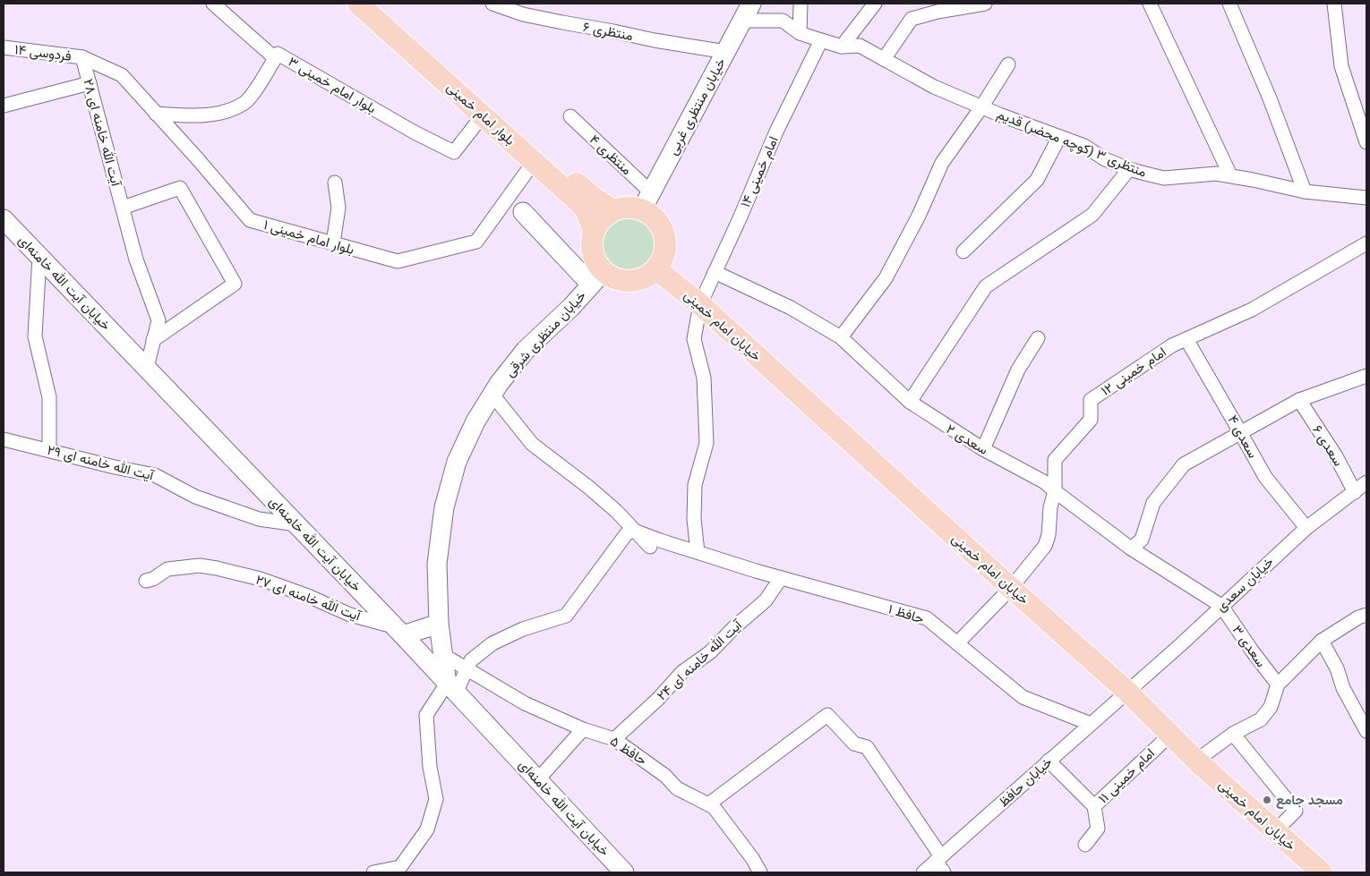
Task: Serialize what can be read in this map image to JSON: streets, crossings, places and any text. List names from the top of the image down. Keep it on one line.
{"streets":{"main road":["خیابان منتظری غربی","بلوار امام خمینی","خیابان آیت الله خامنه‌ای","خیابان امام خمینی","خیابان منتظری شرقی"],"street":["منتظری ۶","فردوسی ۱۴","بلوار امام خمینی ۳","آیت الله خامنه ای ۲۸","منتظری ۳ (کوچه محضر) قدیم","منتظری ۴","امام خمینی ۱۴","بلوار امام خمینی ۱","امام خمینی ۱۲","سعدی ۴","سعدی ۲","سعدی ۶","آیت الله خامنه ای ۲۹","خیابان سعدی","آیت الله خامنه ای ۲۷","حافظ ۱","سعدی ۳","آیت الله خامنه ای ۲۴","حافظ ۵","امام خمینی ۱۱","خیابان حافظ"]},"crossings":[["منتظری ۶","خیابان منتظری غربی"],["فردوسی ۱۴","آیت الله خامنه ای ۲۸"],["فردوسی ۱۴","بلوار امام خمینی ۱"],["بلوار امام خمینی ۳","بلوار امام خمینی"],["بلوار امام خمینی ۳","بلوار امام خمینی ۱"],["خیابان منتظری غربی","بلوار امام خمینی"],["خیابان منتظری غربی","منتظری ۳ (کوچه محضر) قدیم"],["خیابان منتظری غربی","منتظری ۴"],["خیابان منتظری غربی","خیابان امام خمینی"],["خیابان منتظری غربی","خیابان منتظری شرقی"],["بلوار امام خمینی","منتظری ۴"],["بلوار امام خمینی","بلوار امام خمینی ۱"],["بلوار امام خمینی","خیابان امام خمینی"],["بلوار امام خمینی","خیابان منتظری شرقی"],["آیت الله خامنه ای ۲۸","بلوار امام خمینی ۱"],["آیت الله خامنه ای ۲۸","خیابان آیت الله خامنه‌ای"],["منتظری ۳ (کوچه محضر) قدیم","امام خمینی ۱۴"],["منتظری ۴","خیابان امام خمینی"],["منتظری ۴","خیابان منتظری شرقی"],["امام خمینی ۱۴","خیابان امام خمینی"],["امام خمینی ۱۴","سعدی ۲"],["امام خمینی ۱۴","حافظ ۱"],["خیابان آیت الله خامنه‌ای","خیابان منتظری شرقی"],["خیابان آیت الله خامنه‌ای","آیت الله خامنه ای ۲۹"],["خیابان آیت الله خامنه‌ای","آیت الله خامنه ای ۲۷"],["خیابان امام خمینی","خیابان منتظری شرقی"],["خیابان امام خمینی","امام خمینی ۱۲"],["خیابان امام خمینی","خیابان سعدی"],["خیابان امام خمینی","امام خمینی ۱۱"],["خیابان امام خمینی","خیابان حافظ"],["خیابان منتظری شرقی","حافظ ۵"],["امام خمینی ۱۲","سعدی ۴"],["امام خمینی ۱۲","سعدی ۲"],["امام خمینی ۱۲","حافظ ۱"],["سعدی ۴","خیابان سعدی"],["سعدی ۲","خیابان سعدی"],["سعدی ۲","سعدی ۳"],["سعدی ۶","خیابان سعدی"],["خیابان سعدی","سعدی ۳"],["خیابان سعدی","خیابان حافظ"],["حافظ ۱","آیت الله خامنه ای ۲۴"],["حافظ ۱","خیابان حافظ"],["آیت الله خامنه ای ۲۴","حافظ ۵"]],"places":["مسجد جامع"]}
